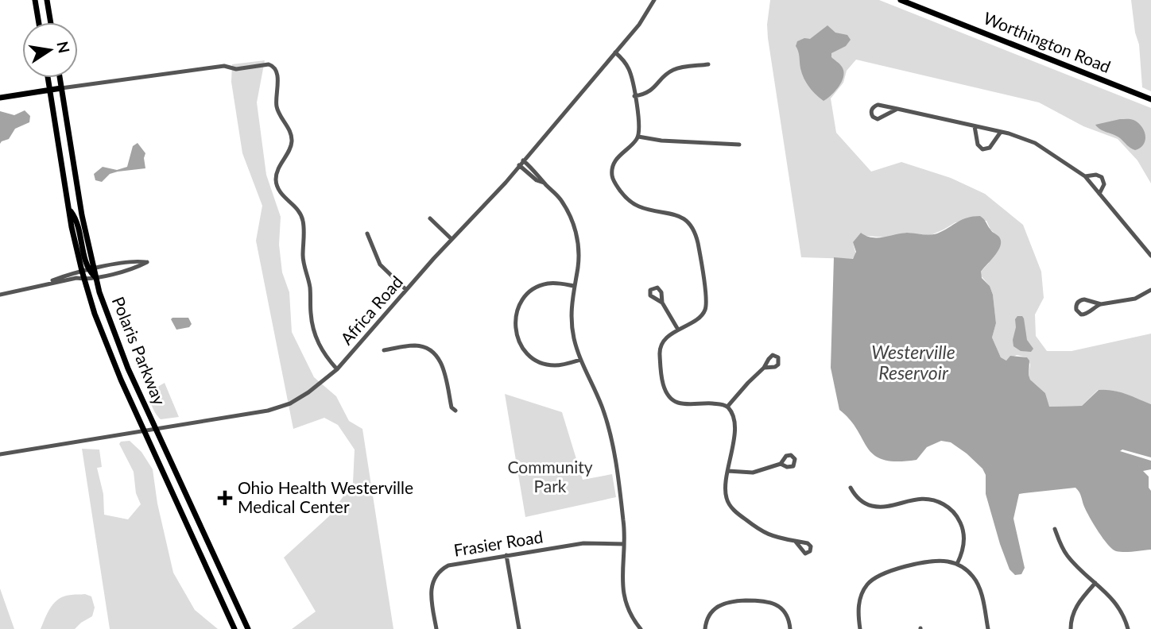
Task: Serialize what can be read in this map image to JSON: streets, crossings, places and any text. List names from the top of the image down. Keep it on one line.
{"streets":{"main road":["Worthington Road","Polaris Parkway"],"street":["Africa Road","Frasier Road"]},"crossings":[["Africa Road","Polaris Parkway"]],"water":["Westerville Reservoir"],"parks":["Community Park"],"places":{"health":["Ohio Health Westerville Medical Center"]},"north":"right"}
